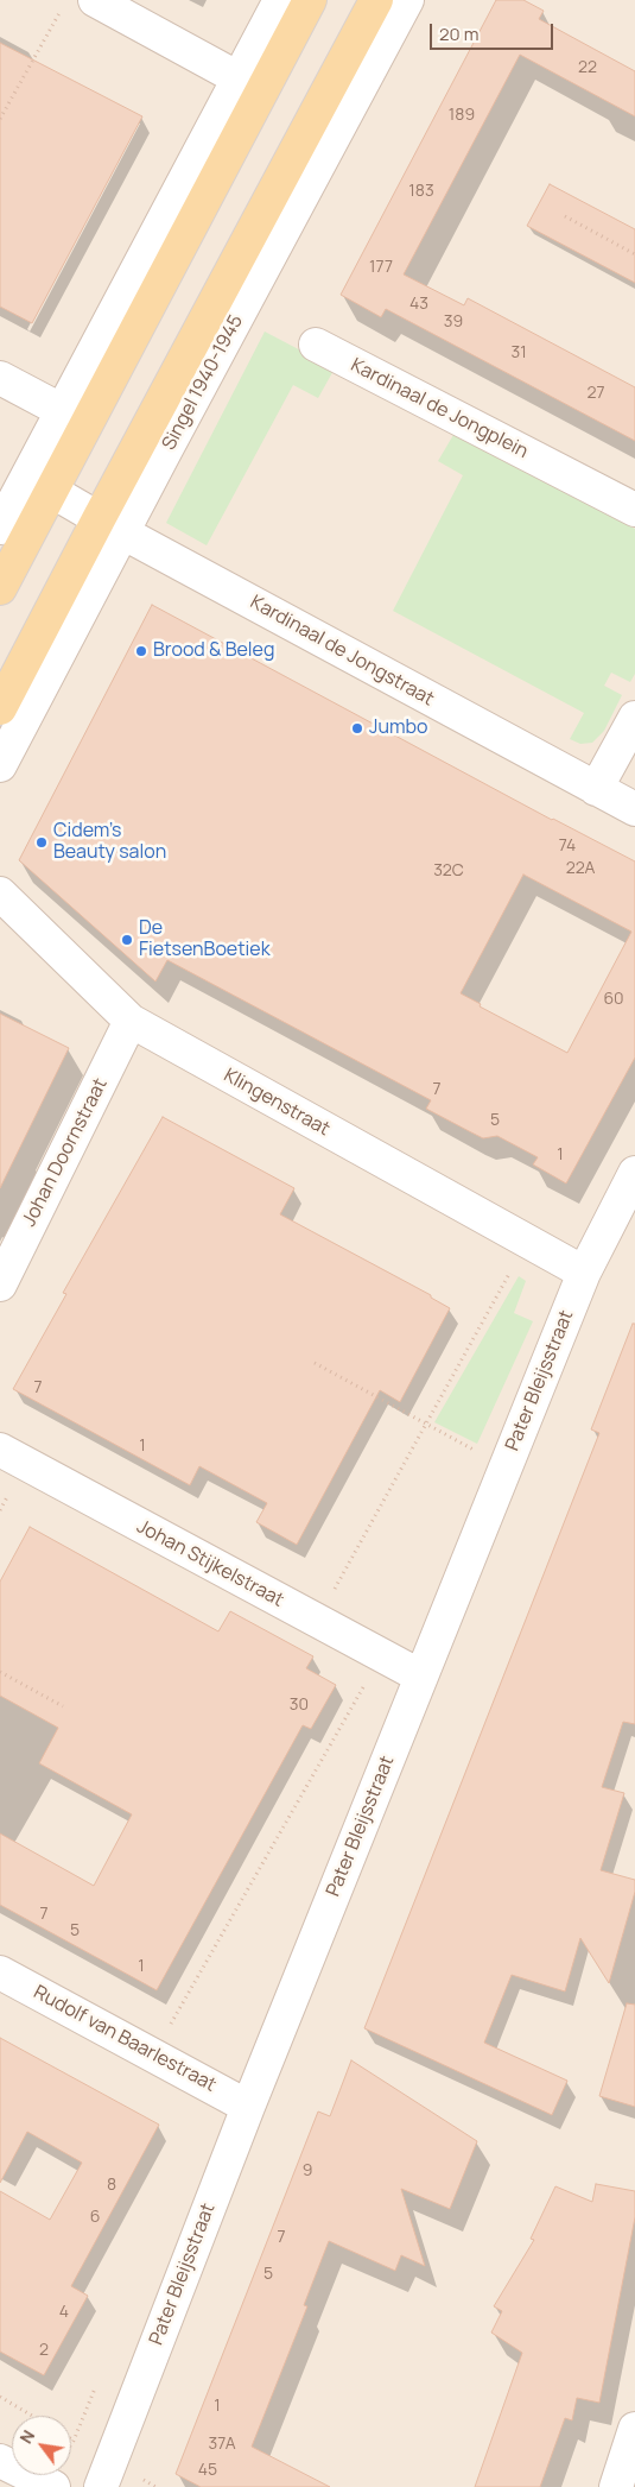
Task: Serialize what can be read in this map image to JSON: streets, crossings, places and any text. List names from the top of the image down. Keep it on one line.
{"streets":{"main road":["Singel 1940-1945"],"street":["Kardinaal de Jongplein","Kardinaal de Jongstraat","Klingenstraat","Johan Doornstraat","Pater Bleijsstraat","Johan Stijkelstraat","Rudolf van Baarlestraat"]},"crossings":[["Singel 1940-1945","Kardinaal de Jongstraat"],["Klingenstraat","Johan Doornstraat"],["Klingenstraat","Pater Bleijsstraat"],["Pater Bleijsstraat","Johan Stijkelstraat"],["Pater Bleijsstraat","Rudolf van Baarlestraat"]],"places":["Brood & Beleg","Jumbo","Cidem’s Beauty salon","De FietsenBoetiek"],"house_numbers":["22","189","183","177","43","39","31","27","74","22A","32C","60","7","5","1","7","1","30","7","5","1","9","8","6","7","5","4","2","1","37A","45"],"scale_bar":"20 m","north":"top left"}
